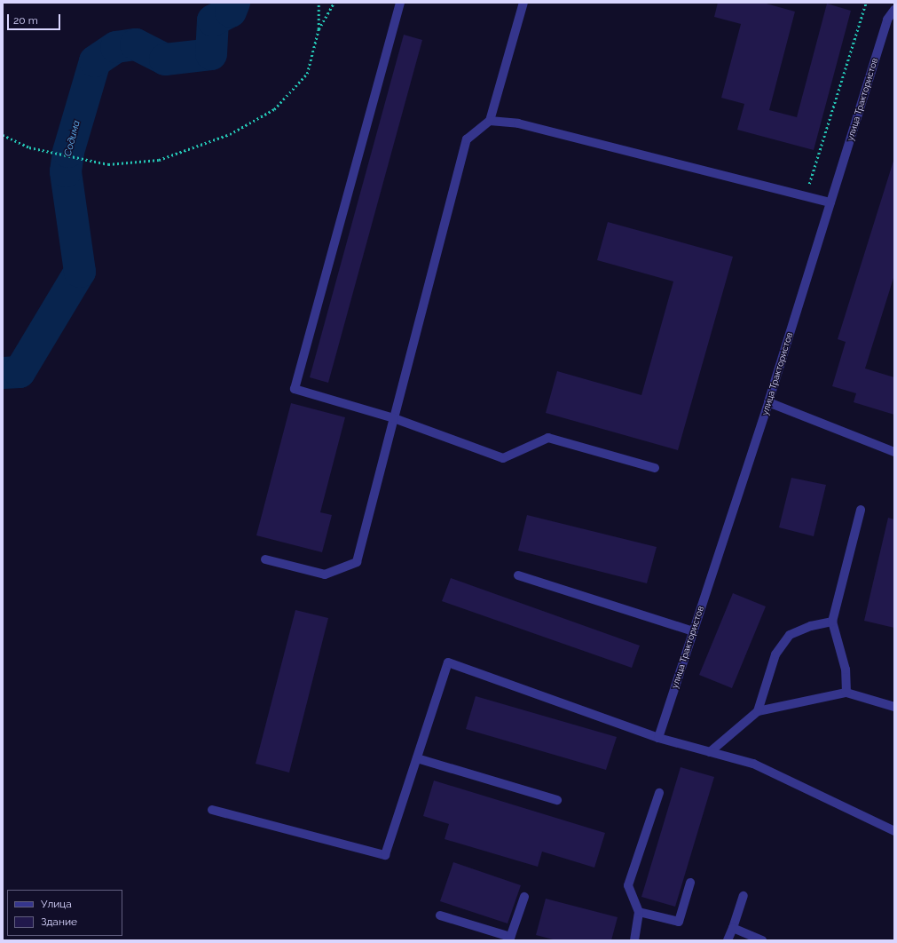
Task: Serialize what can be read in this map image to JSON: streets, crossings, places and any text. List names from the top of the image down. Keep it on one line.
{"streets":{"street":["улица Трактористов"]},"water":["Содима"],"legend":["Улица","Здание"],"scale_bar":"20 m"}
